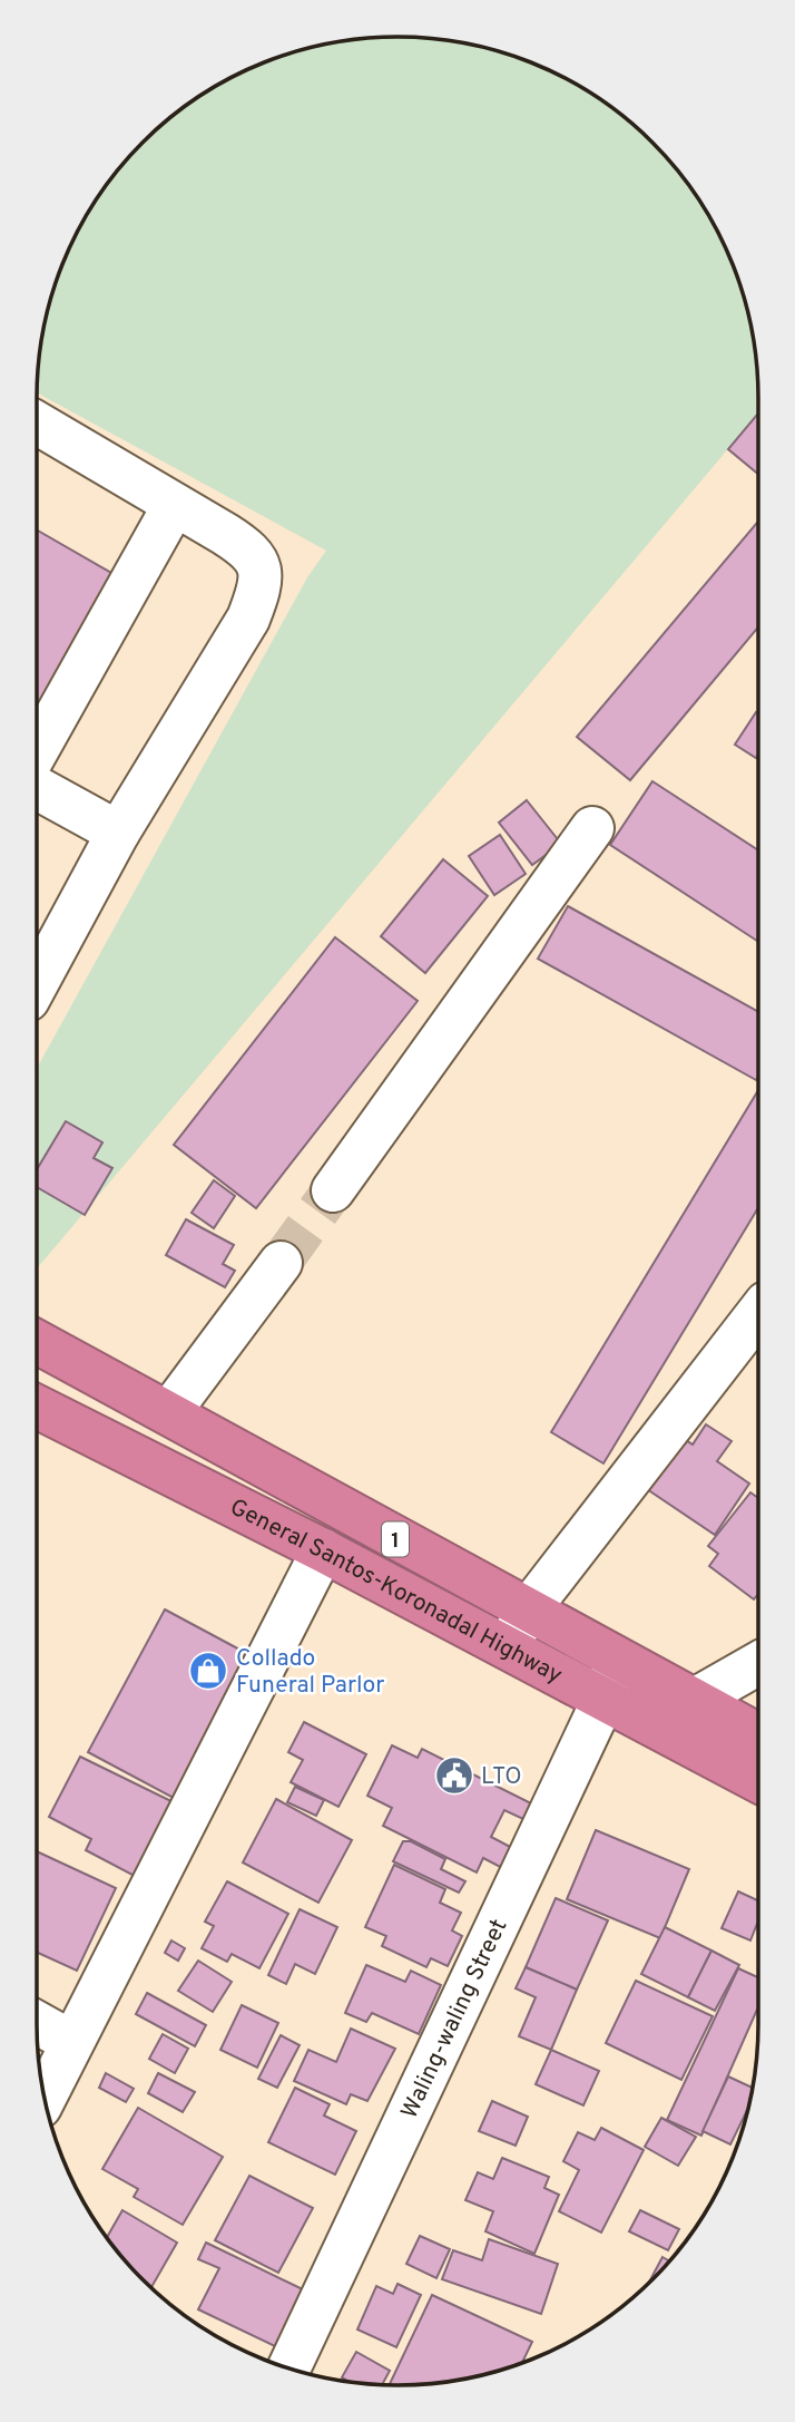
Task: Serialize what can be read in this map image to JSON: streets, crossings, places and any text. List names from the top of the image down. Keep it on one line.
{"streets":{"highway":["1","General Santos-Koronadal Highway"],"street":["Waling-waling Street"]},"crossings":[["General Santos-Koronadal Highway","Waling-waling Street"]],"places":{"shop":["Collado Funeral Parlor"],"public building":["LTO"]}}
